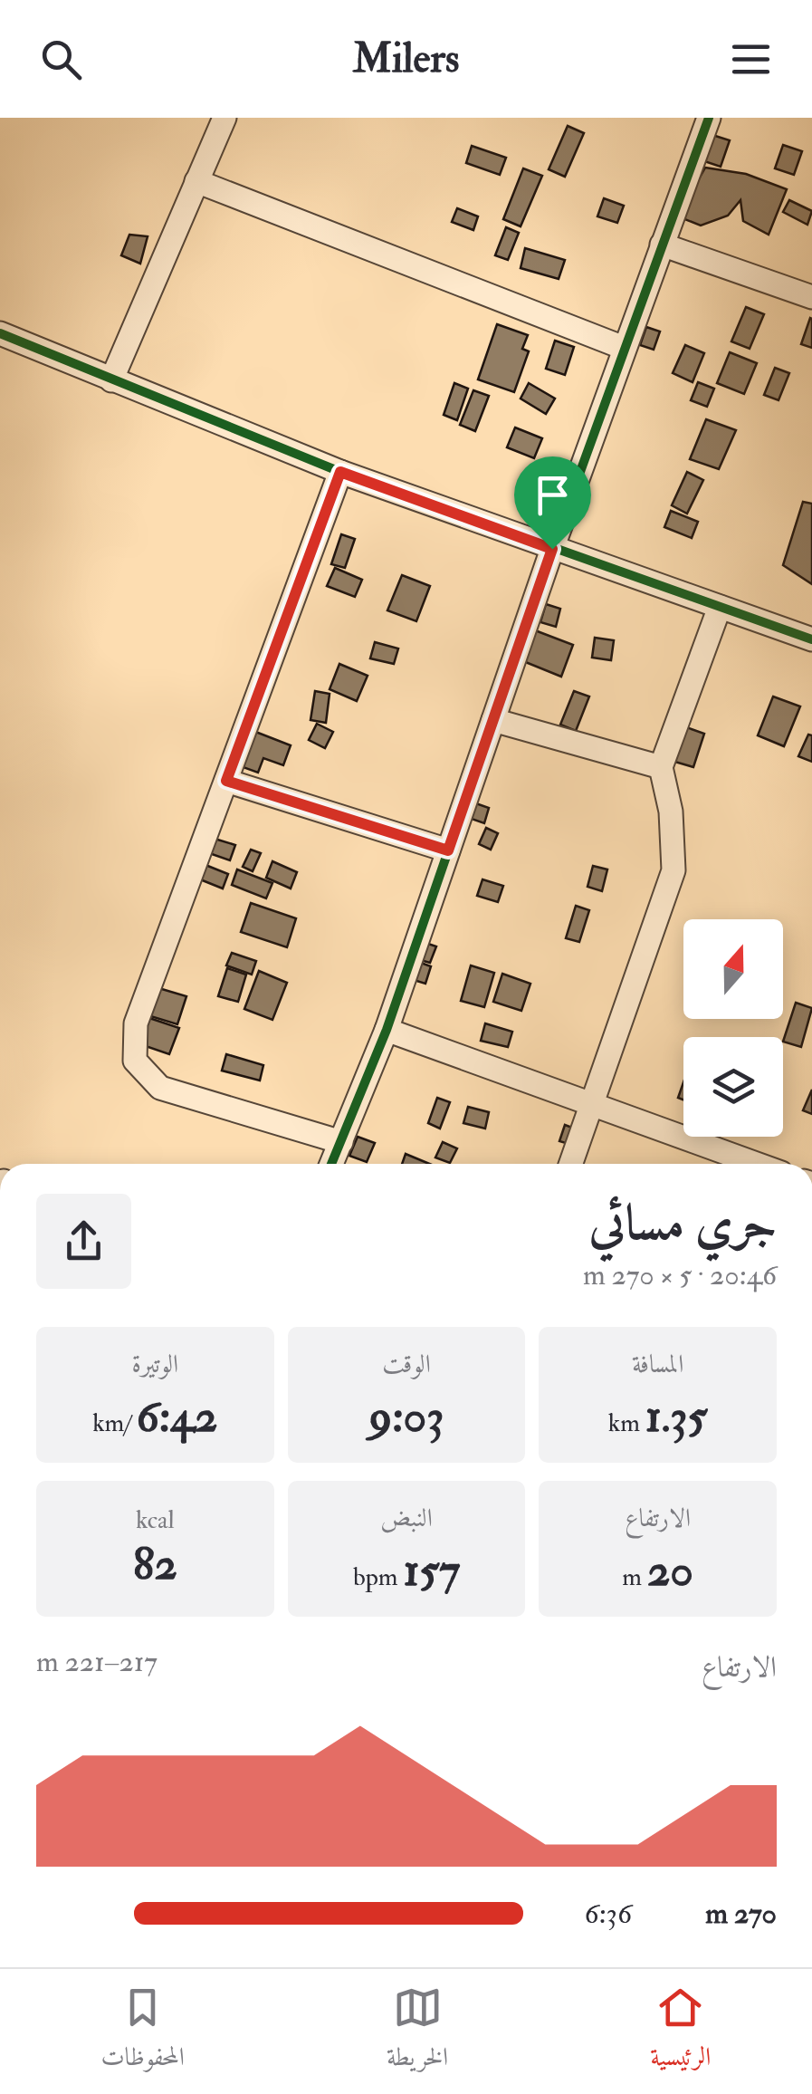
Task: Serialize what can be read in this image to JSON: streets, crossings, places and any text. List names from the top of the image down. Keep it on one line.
{"north":"top","page":{"header":"Milers","heading":["جري مسائي","20:46 · 5 × 270 m"],"stats":[["المسافة","1.35 km"],["الوقت","9:03"],["الوتيرة","6:42 /km"],["الارتفاع","20 m"],["النبض","157 bpm"],["kcal","82"]],"chart":["الارتفاع","217–221 m"],"list":[{"name":"270 m","note":"6:36"}],"tabs":["الرئيسية","الخريطة","المحفوظات"]}}
